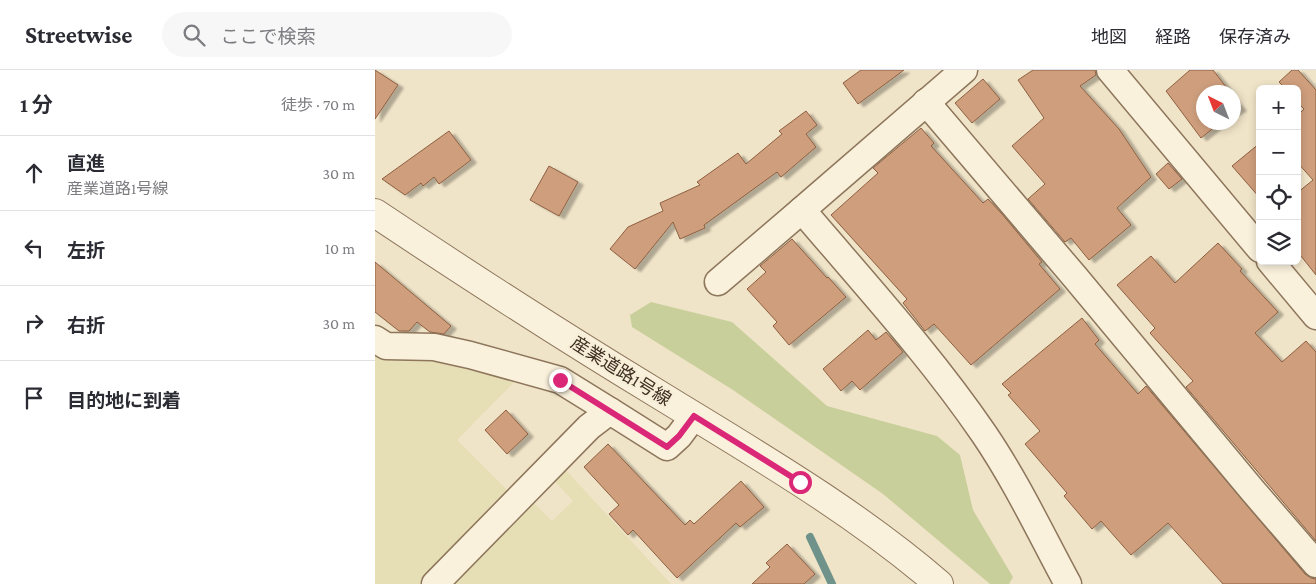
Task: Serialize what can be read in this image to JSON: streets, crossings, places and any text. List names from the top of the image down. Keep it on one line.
{"streets":{"street":["産業道路1号線"]},"north":"top left","page":{"header":"Streetwise","search":"ここで検索","nav":["地図","経路","保存済み"],"heading":["1 分","徒歩 · 70 m"],"map_buttons":["+","−"],"list":[["直進","産業道路1号線","30 m"],["左折","10 m"],["右折","30 m"],"目的地に到着"]}}
